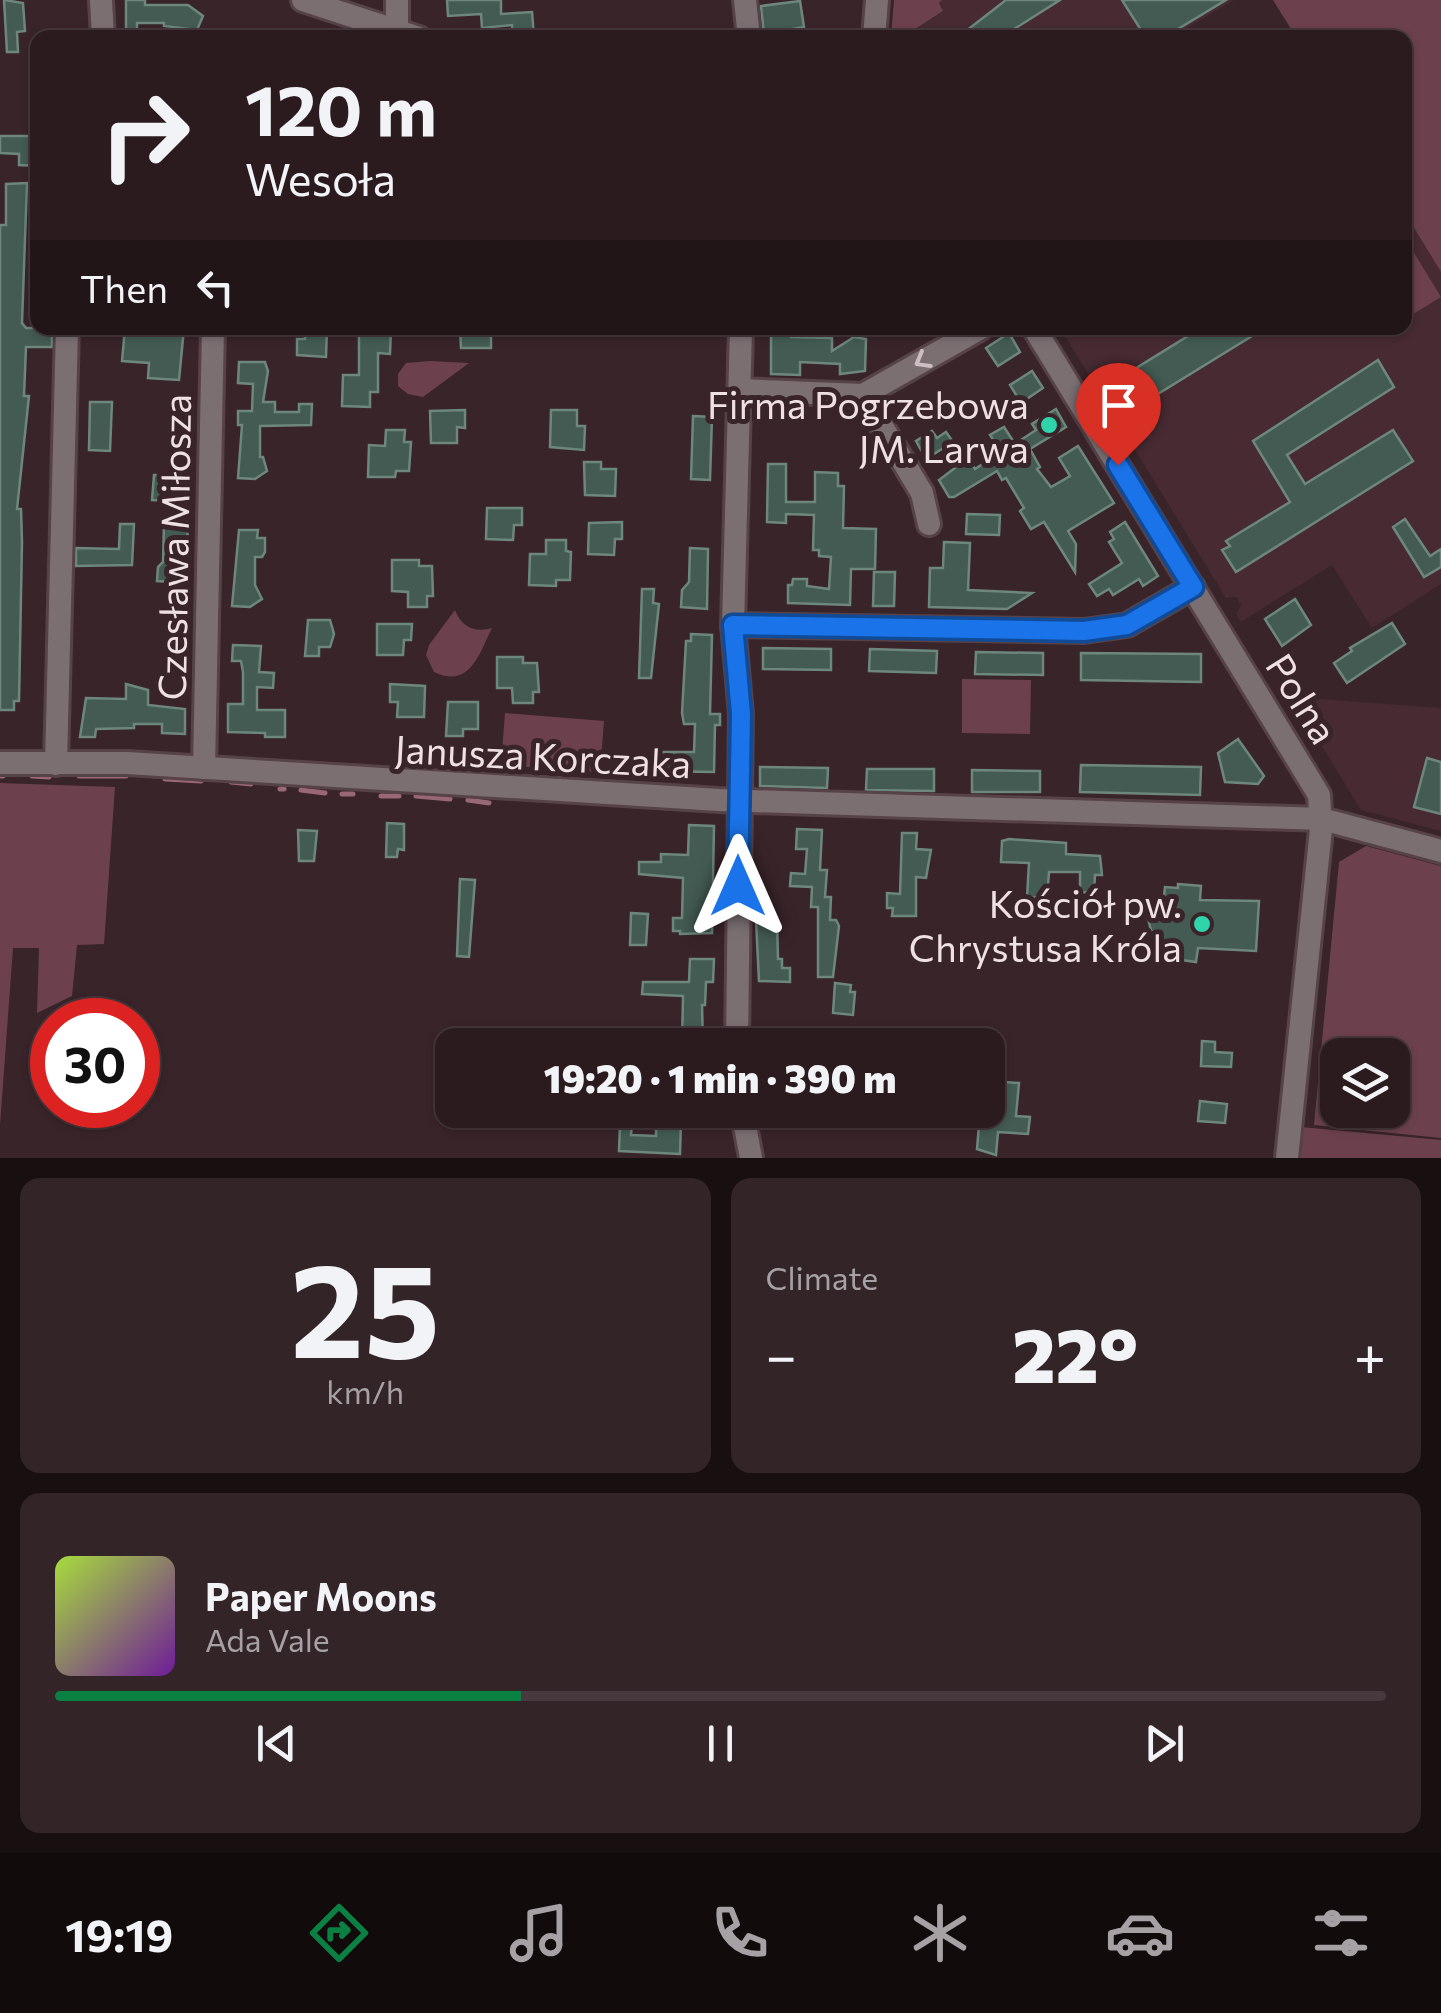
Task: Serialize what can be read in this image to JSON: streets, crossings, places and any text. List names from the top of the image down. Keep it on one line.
{"streets":{"street":["Czesława Miłosza","Polna","Janusza Korczaka"]},"crossings":[["Czesława Miłosza","Janusza Korczaka"],["Polna","Janusza Korczaka"]],"places":["Firma Pogrzebowa JM. Larwa","Kościół pw. Chrystusa Króla"],"page":{"turn":["120 m","Wesoła"],"then":"Then","limit":"30","trip":"19:20 · 1 min · 390 m","tile":[["25","km/h"],"Climate"],"heat":["−","22°","+"],"song":["Paper Moons","Ada Vale"],"tabs":"19:19"}}
